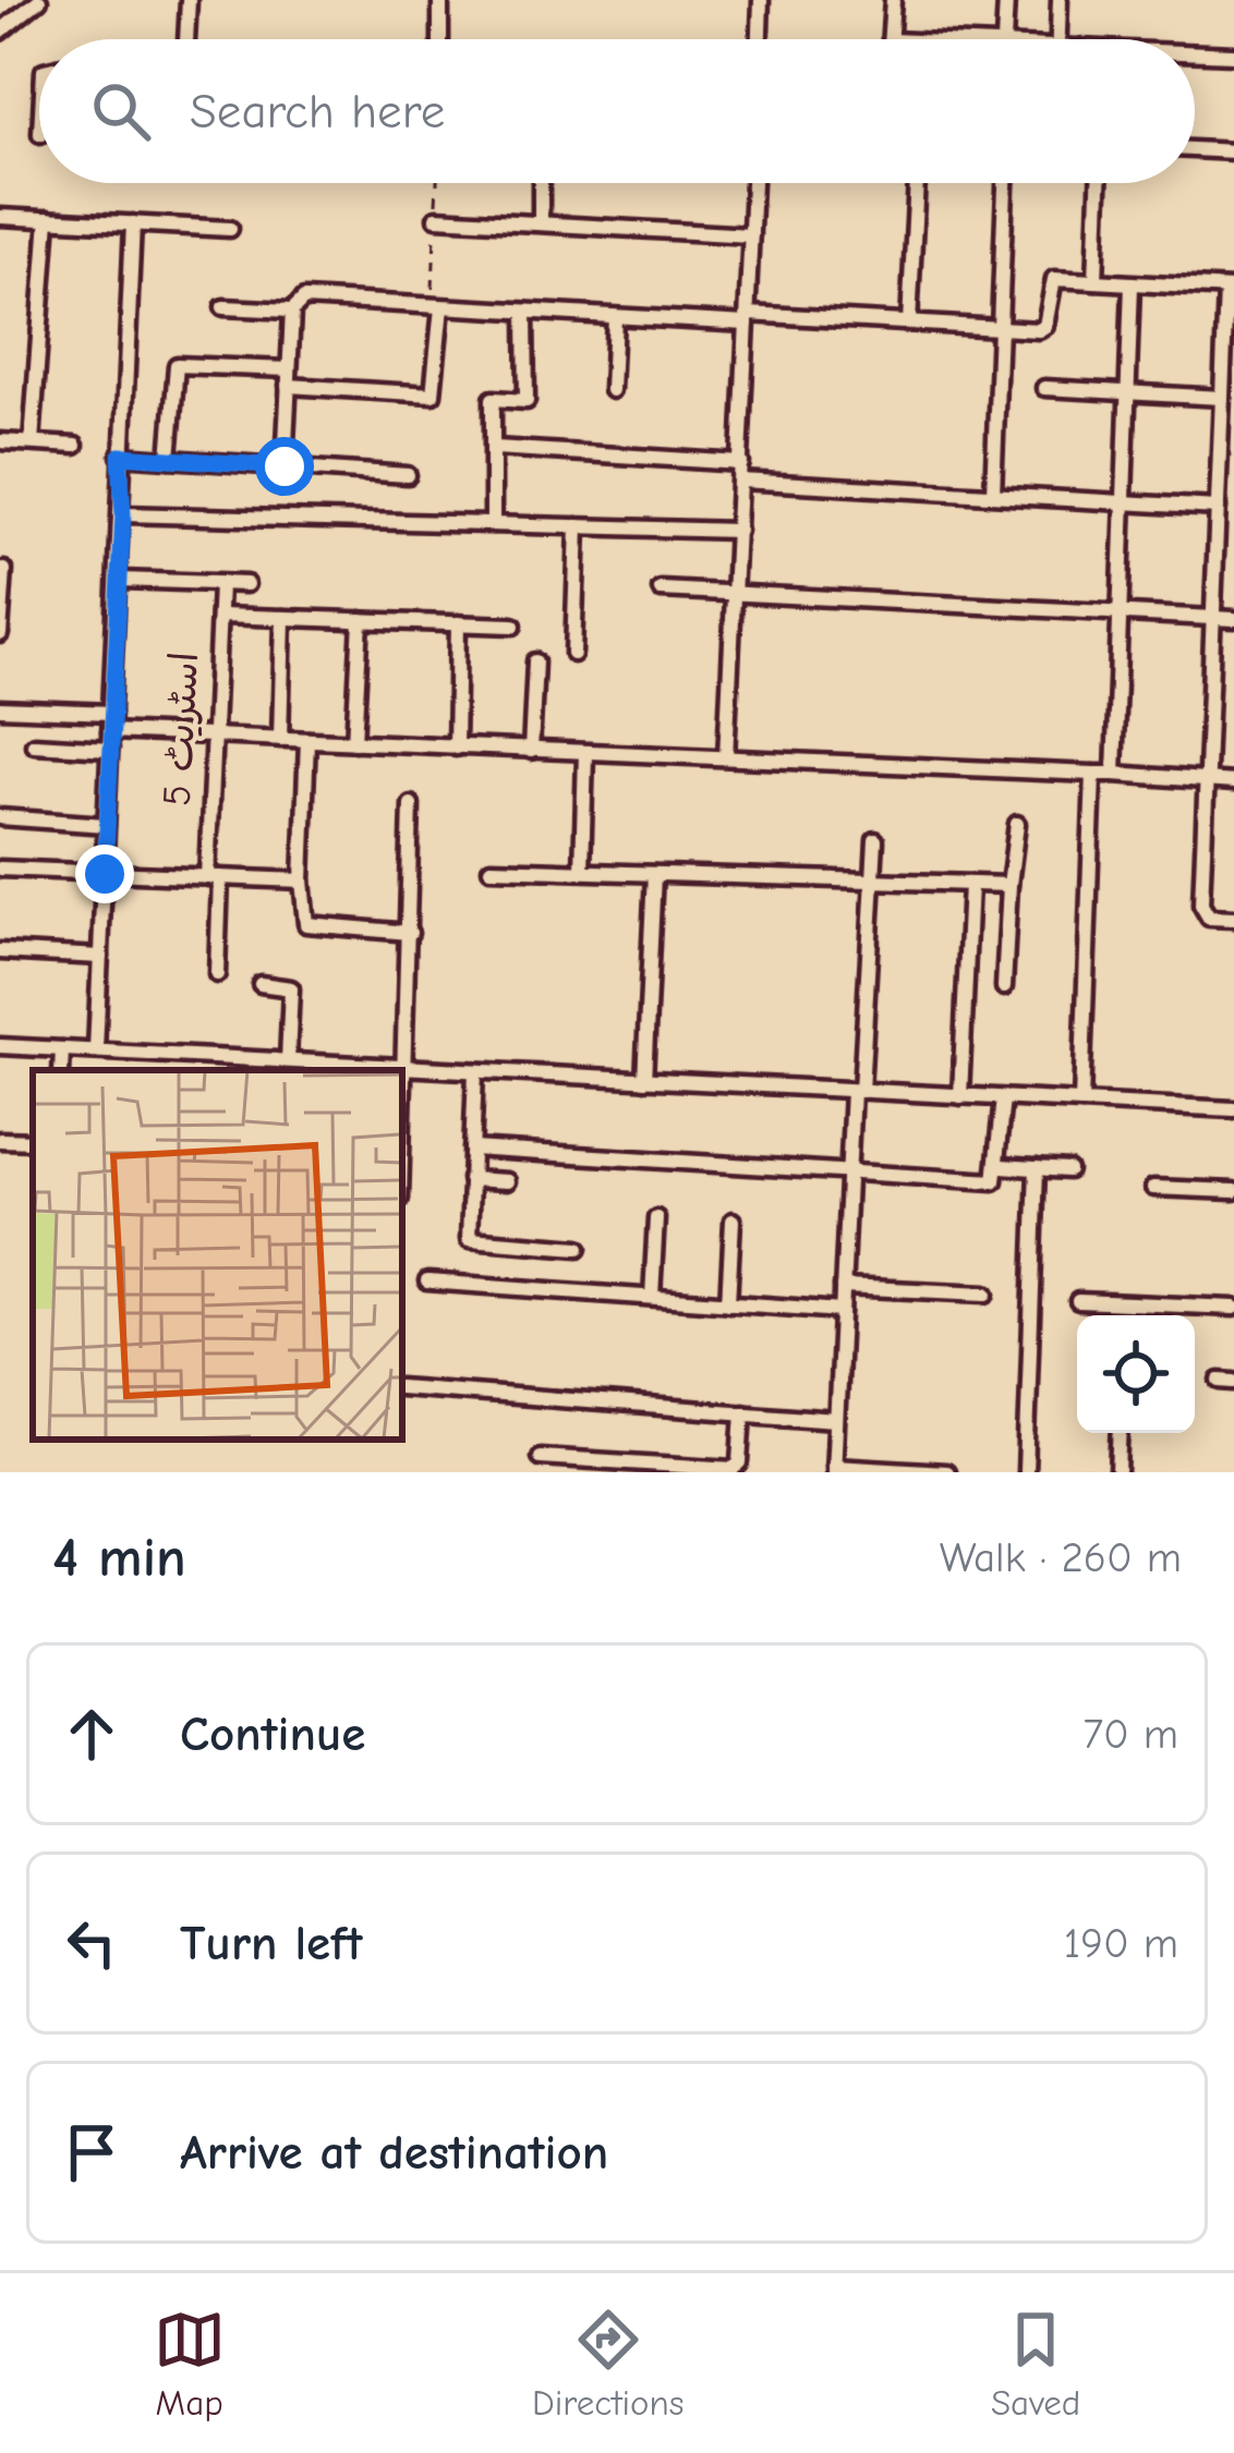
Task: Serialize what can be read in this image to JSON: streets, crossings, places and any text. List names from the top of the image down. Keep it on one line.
{"streets":{"street":["اسٹریٹ 5"]},"page":{"search":"Search here","heading":["4 min","Walk · 260 m"],"list":[["Continue","70 m"],["Turn left","190 m"],"Arrive at destination"],"nav":["Map","Directions","Saved"]}}
